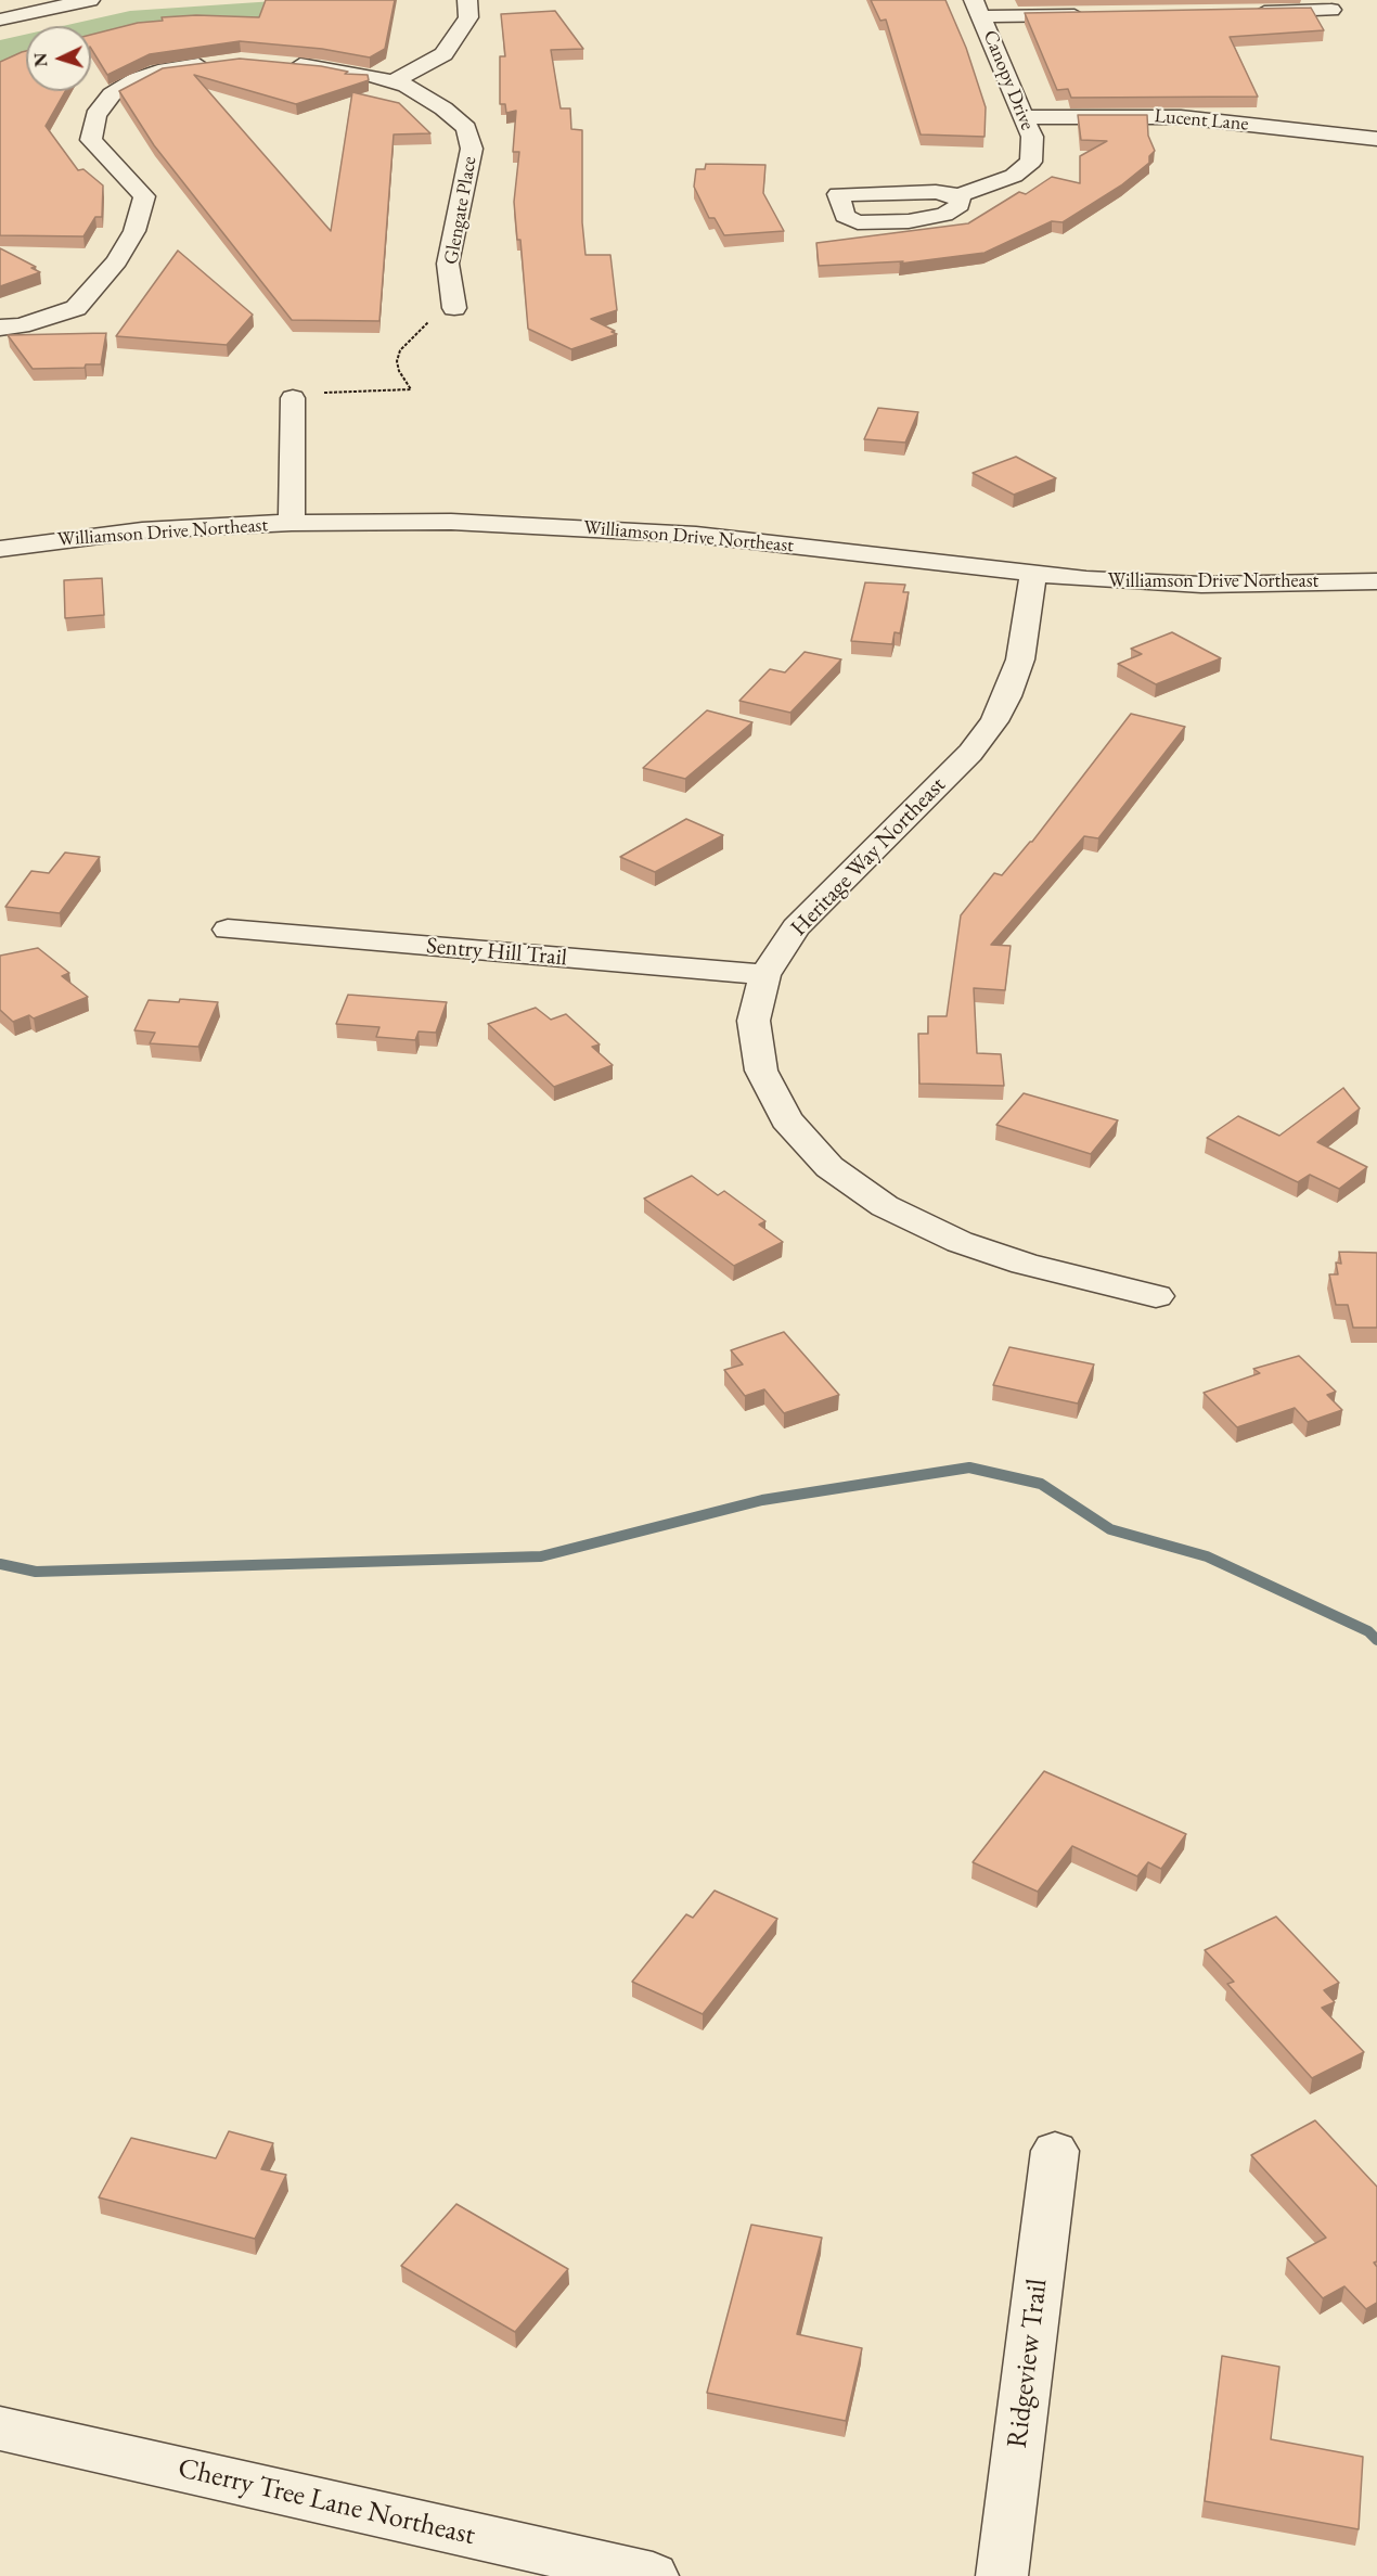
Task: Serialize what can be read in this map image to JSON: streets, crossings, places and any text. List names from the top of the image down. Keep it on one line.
{"streets":{"street":["Canopy Drive","Lucent Lane","Glengate Place","Williamson Drive Northeast","Heritage Way Northeast","Sentry Hill Trail","Ridgeview Trail","Cherry Tree Lane Northeast"]},"crossings":[["Canopy Drive","Lucent Lane"],["Williamson Drive Northeast","Heritage Way Northeast"],["Heritage Way Northeast","Sentry Hill Trail"]],"north":"left"}
